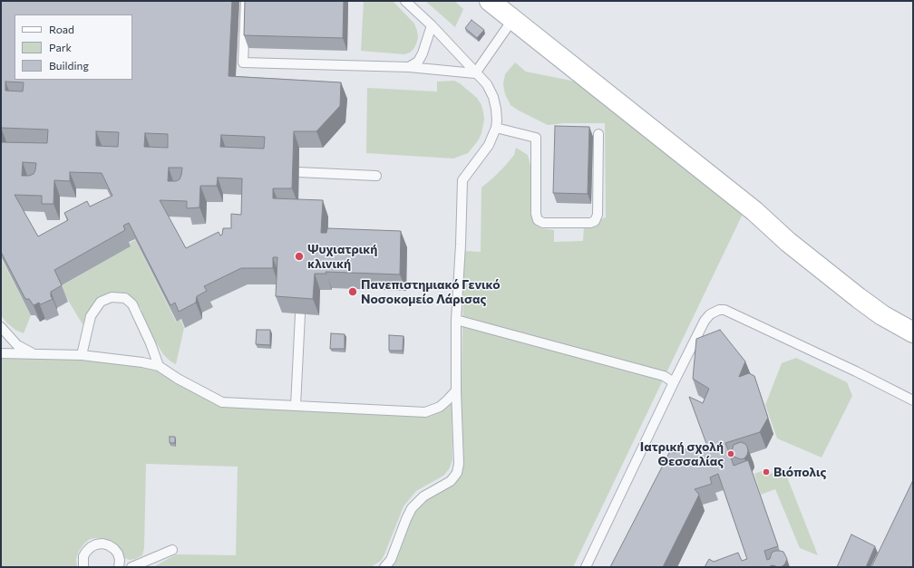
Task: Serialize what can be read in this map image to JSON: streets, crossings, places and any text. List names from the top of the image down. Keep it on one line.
{"places":["Ψυχιατρική κλινική","Πανεπιστημιακό Γενικό Νοσοκομείο Λάρισας","Ιατρική σχολή Θεσσαλίας","Βιόπολις"],"legend":["Road","Park","Building"]}
